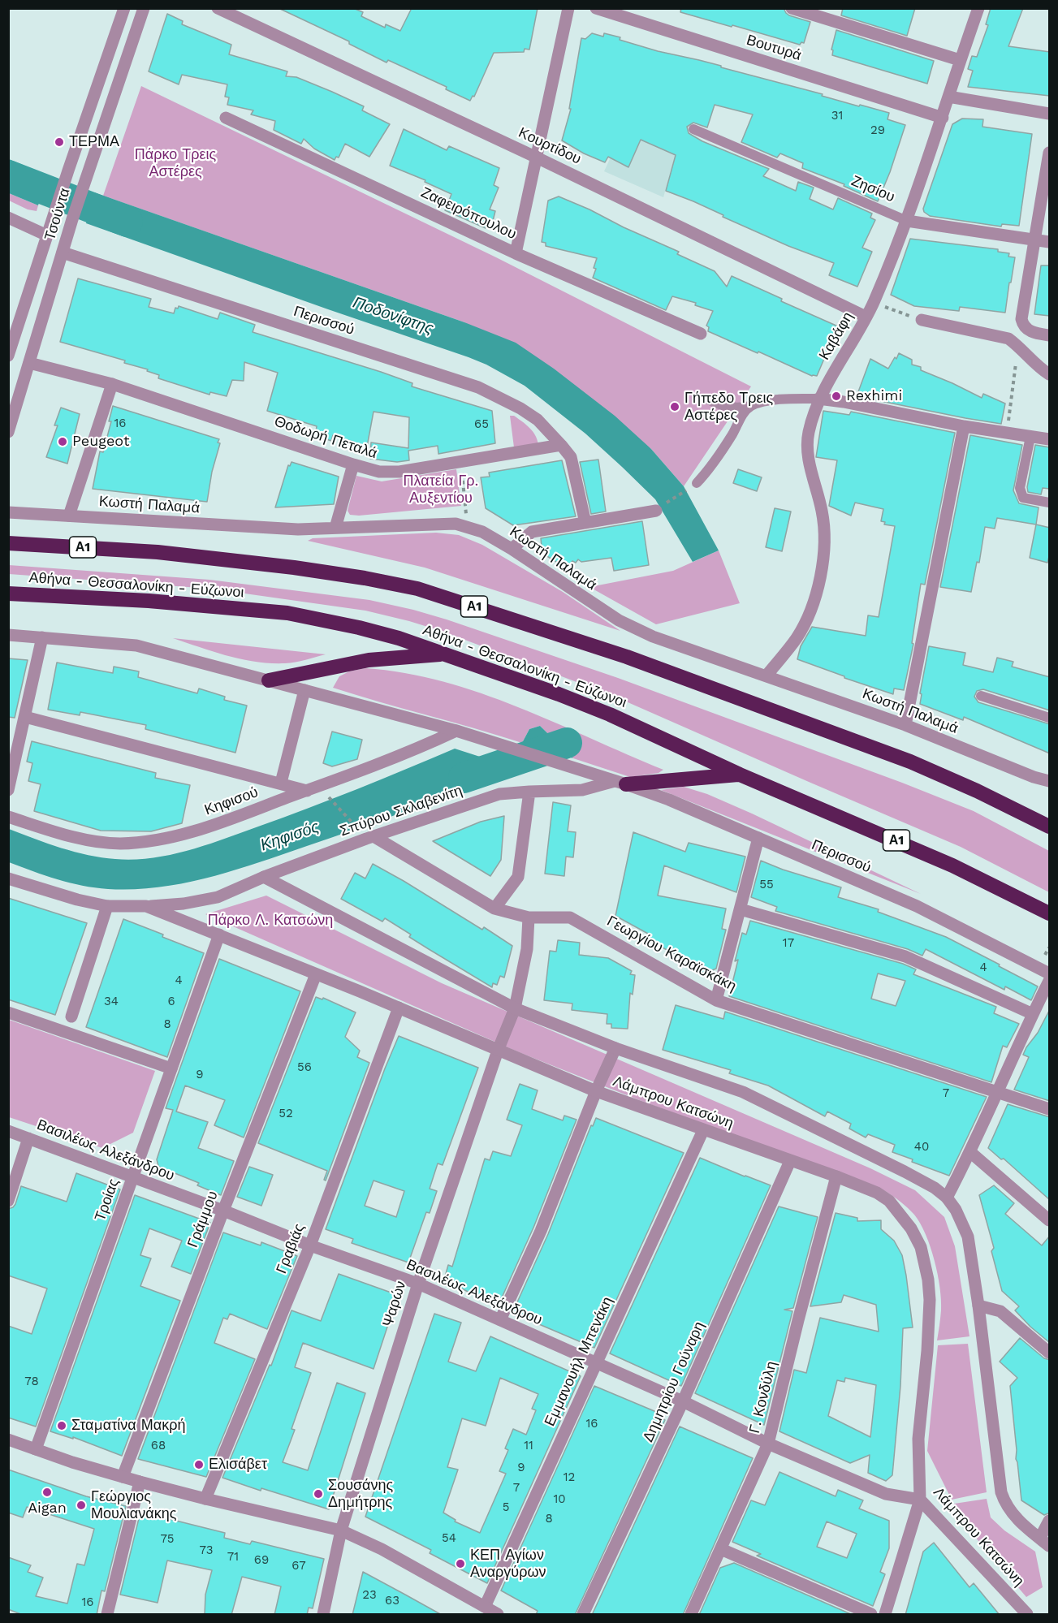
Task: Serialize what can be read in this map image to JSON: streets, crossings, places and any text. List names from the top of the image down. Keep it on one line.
{"streets":{"highway":["Α1","Αθήνα - Θεσσαλονίκη - Εύζωνοι"],"street":["Βουτυρά","Κουρτίδου","Ζησίου","Ζαφειρόπουλου","Τσούντα","Περισσού","Καβάφη","Θοδωρή Πεταλά","Κωστή Παλαμά","Κηφισού","Σπύρου Σκλαβενίτη","Γεωργίου Καραϊσκάκη","Λάμπρου Κατσώνη","Βασιλέως Αλεξάνδρου","Τροίας","Γράμμου","Γραβιάς","Ψαρών","Εμμανουήλ Μπενάκη","Δημητρίου Γούναρη","Γ. Κονδύλη"]},"crossings":[["Βουτυρά","Καβάφη"],["Κουρτίδου","Καβάφη"],["Ζησίου","Καβάφη"],["Τσούντα","Περισσού"],["Τσούντα","Θοδωρή Πεταλά"],["Περισσού","Θοδωρή Πεταλά"],["Περισσού","Σπύρου Σκλαβενίτη"],["Καβάφη","Κωστή Παλαμά"],["Σπύρου Σκλαβενίτη","Γεωργίου Καραϊσκάκη"],["Σπύρου Σκλαβενίτη","Λάμπρου Κατσώνη"],["Γεωργίου Καραϊσκάκη","Ψαρών"],["Λάμπρου Κατσώνη","Βασιλέως Αλεξάνδρου"],["Λάμπρου Κατσώνη","Τροίας"],["Λάμπρου Κατσώνη","Γράμμου"],["Λάμπρου Κατσώνη","Γραβιάς"],["Λάμπρου Κατσώνη","Ψαρών"],["Λάμπρου Κατσώνη","Εμμανουήλ Μπενάκη"],["Λάμπρου Κατσώνη","Δημητρίου Γούναρη"],["Λάμπρου Κατσώνη","Γ. Κονδύλη"],["Βασιλέως Αλεξάνδρου","Τροίας"],["Βασιλέως Αλεξάνδρου","Γράμμου"],["Βασιλέως Αλεξάνδρου","Γραβιάς"],["Βασιλέως Αλεξάνδρου","Ψαρών"],["Βασιλέως Αλεξάνδρου","Εμμανουήλ Μπενάκη"],["Βασιλέως Αλεξάνδρου","Δημητρίου Γούναρη"],["Βασιλέως Αλεξάνδρου","Γ. Κονδύλη"]],"water":["Ποδονίφτης","Κηφισός"],"parks":["Πάρκο Τρεις Αστέρες","Πλατεία Γρ. Αυξεντίου","Πάρκο Λ. Κατσώνη"],"places":["ΤΕΡΜΑ","Rexhimi","Γήπεδο Τρεις Αστέρες","Peugeot","Σταματίνα Μακρή","Ελισάβετ","Aigan","Σουσάνης Δημήτρης","Γεώργιος Μουλιανάκης","ΚΕΠ Αγίων Αναργύρων"],"house_numbers":["31","29","16","65","55","17","4","4","34","6","8","56","9","7","52","40","78","16","68","11","9","12","7","10","5","8","54","75","73","71","69","67","23","63","16"]}
